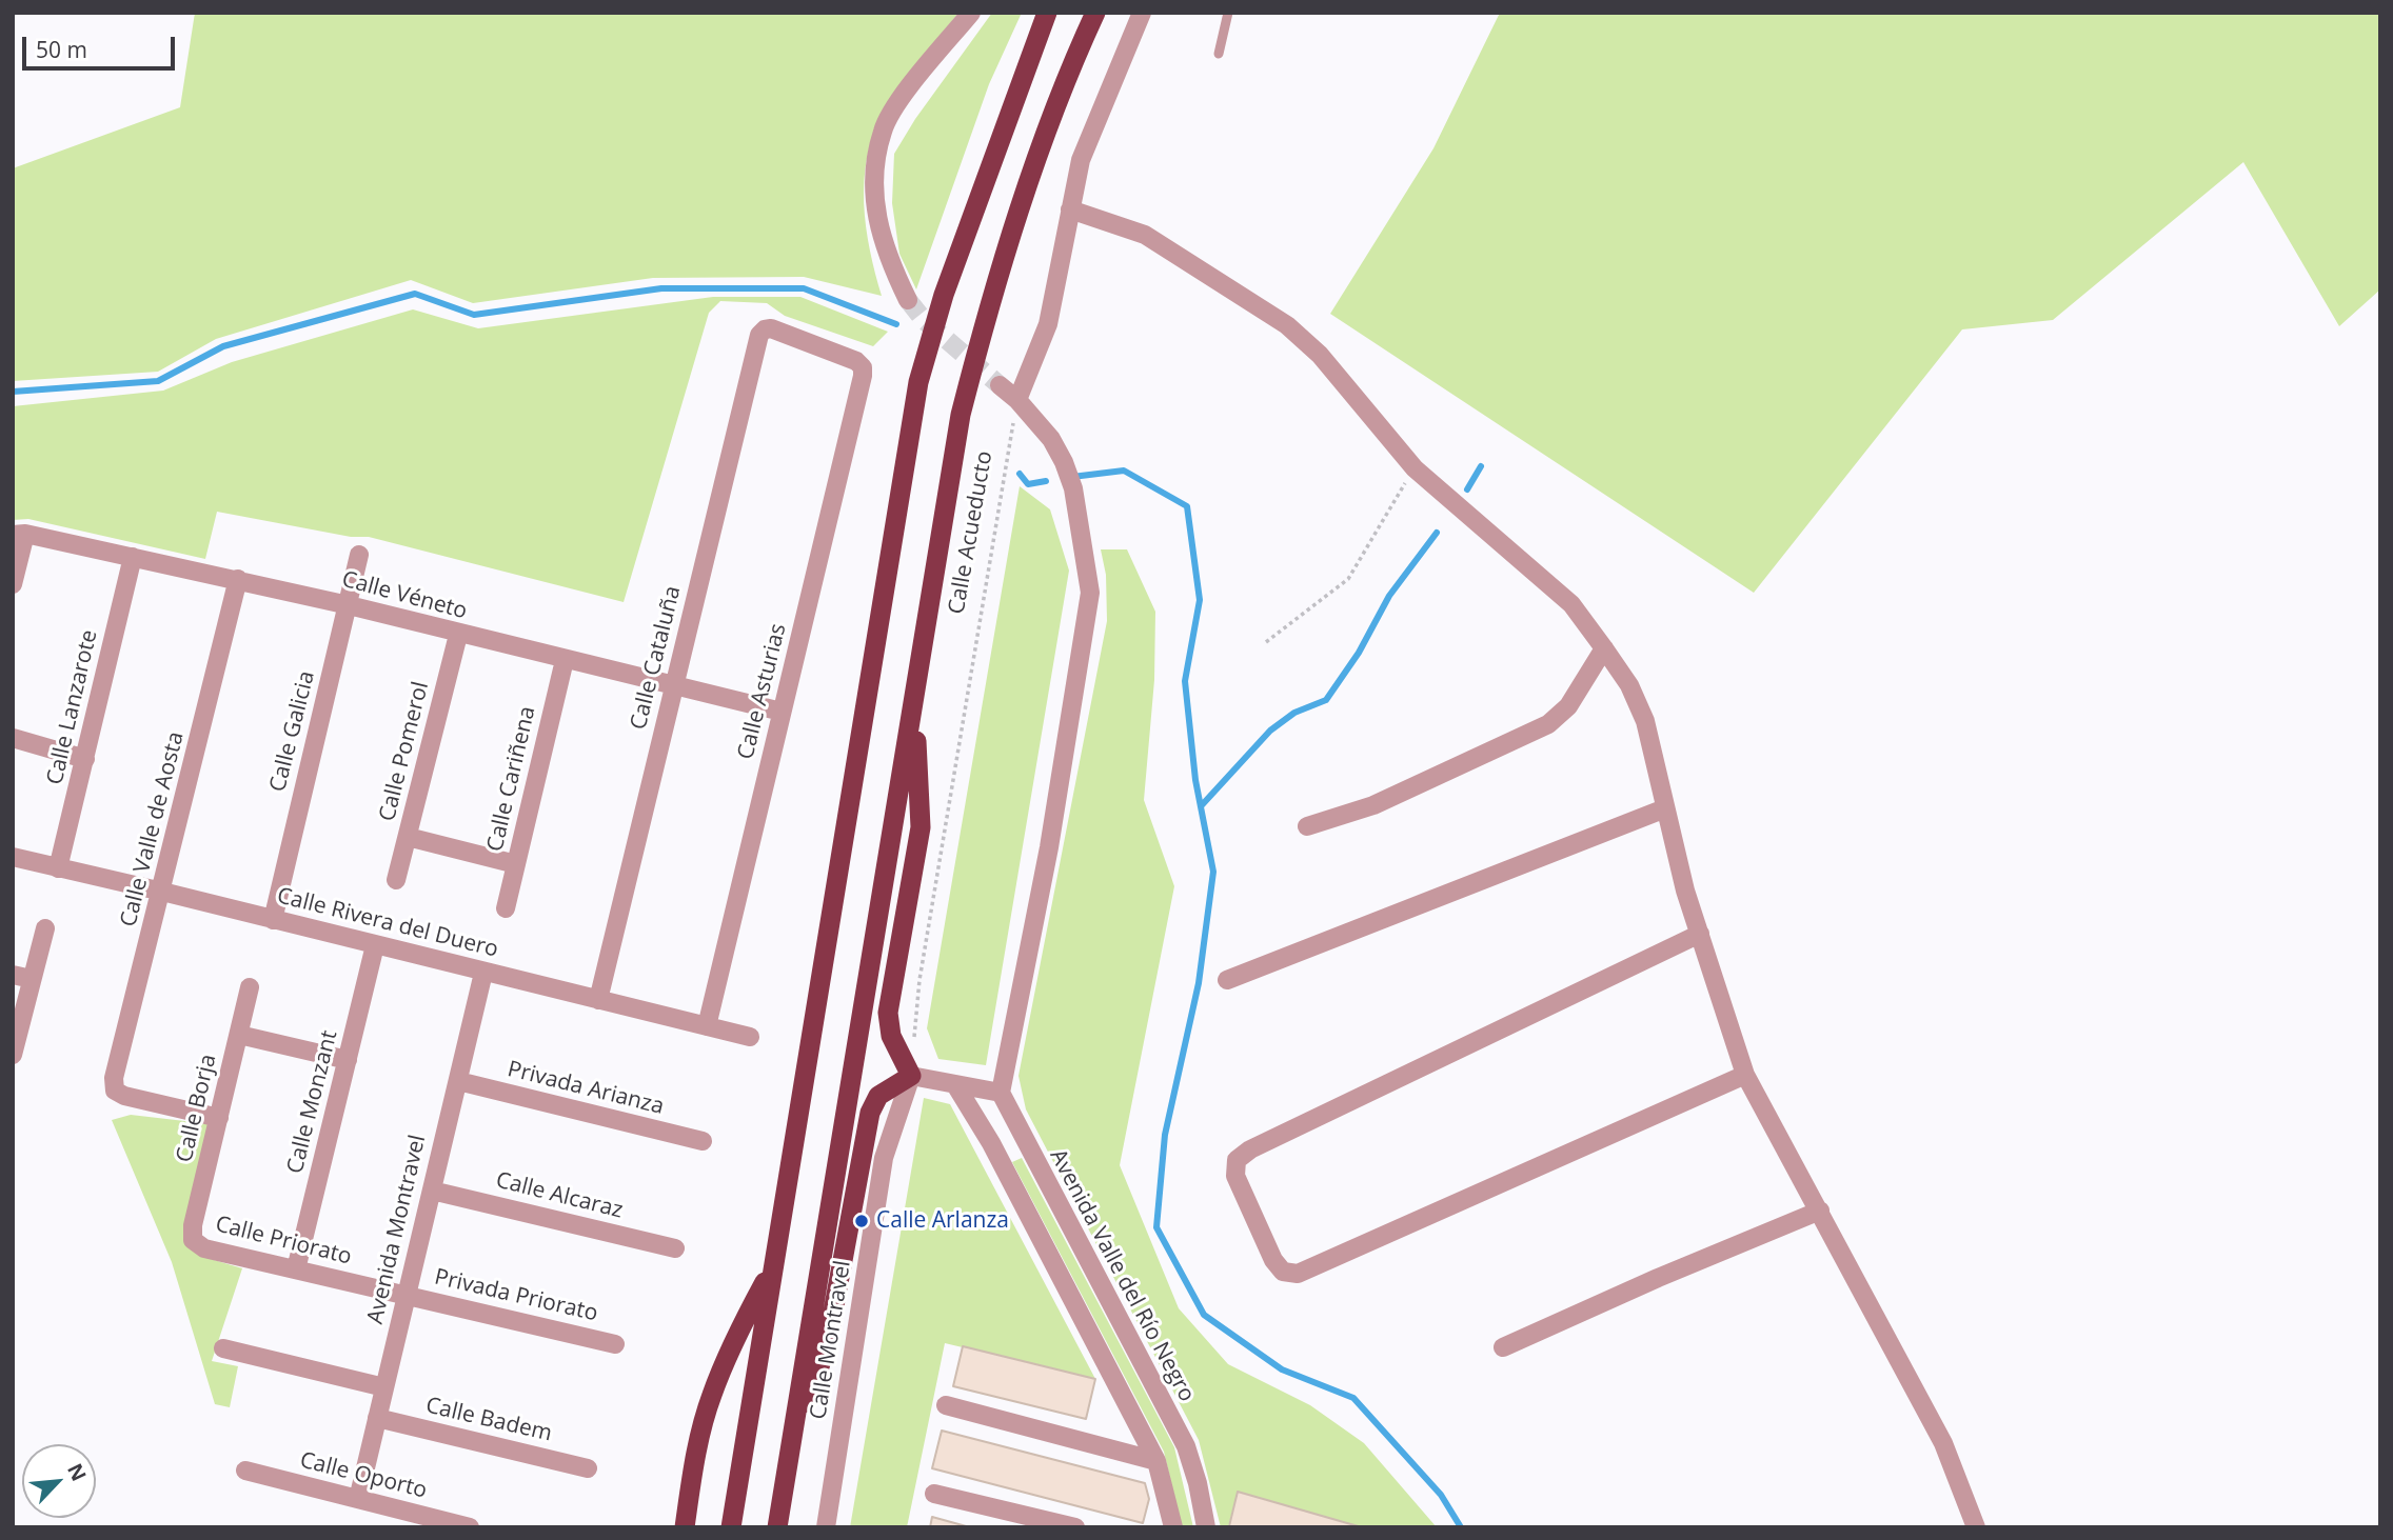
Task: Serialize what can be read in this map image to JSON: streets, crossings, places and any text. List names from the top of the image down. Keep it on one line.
{"streets":{"street":["Calle Véneto","Calle Cataluña","Calle Asturias","Calle Lanzarote","Calle Galicia","Calle Pomerol","Calle Cariñena","Calle Valle de Aosta","Calle Rivera del Duero","Privada Arianza","Calle Monzant","Calle Borja","Calle Alcaraz","Avenida Montravel","Calle Priorato","Avenida Valle del Río Negro","Privada Priorato","Calle Montravel","Calle Badem","Calle Oporto"],"path":["Calle Acueducto"]},"crossings":[["Calle Acueducto","Calle Montravel"],["Calle Véneto","Calle Cataluña"],["Calle Véneto","Calle Asturias"],["Calle Véneto","Calle Lanzarote"],["Calle Véneto","Calle Galicia"],["Calle Véneto","Calle Pomerol"],["Calle Véneto","Calle Cariñena"],["Calle Véneto","Calle Valle de Aosta"],["Calle Cataluña","Calle Asturias"],["Calle Cataluña","Calle Rivera del Duero"],["Calle Asturias","Calle Rivera del Duero"],["Calle Lanzarote","Calle Rivera del Duero"],["Calle Galicia","Calle Rivera del Duero"],["Calle Valle de Aosta","Calle Rivera del Duero"],["Calle Valle de Aosta","Calle Borja"],["Calle Rivera del Duero","Calle Monzant"],["Calle Rivera del Duero","Avenida Montravel"],["Privada Arianza","Avenida Montravel"],["Calle Monzant","Calle Priorato"],["Calle Borja","Calle Priorato"],["Calle Alcaraz","Avenida Montravel"],["Avenida Montravel","Calle Priorato"],["Avenida Montravel","Privada Priorato"],["Avenida Montravel","Calle Badem"],["Avenida Montravel","Calle Oporto"],["Calle Priorato","Privada Priorato"]],"places":["Calle Arlanza"],"scale_bar":"50 m","north":"top right"}
